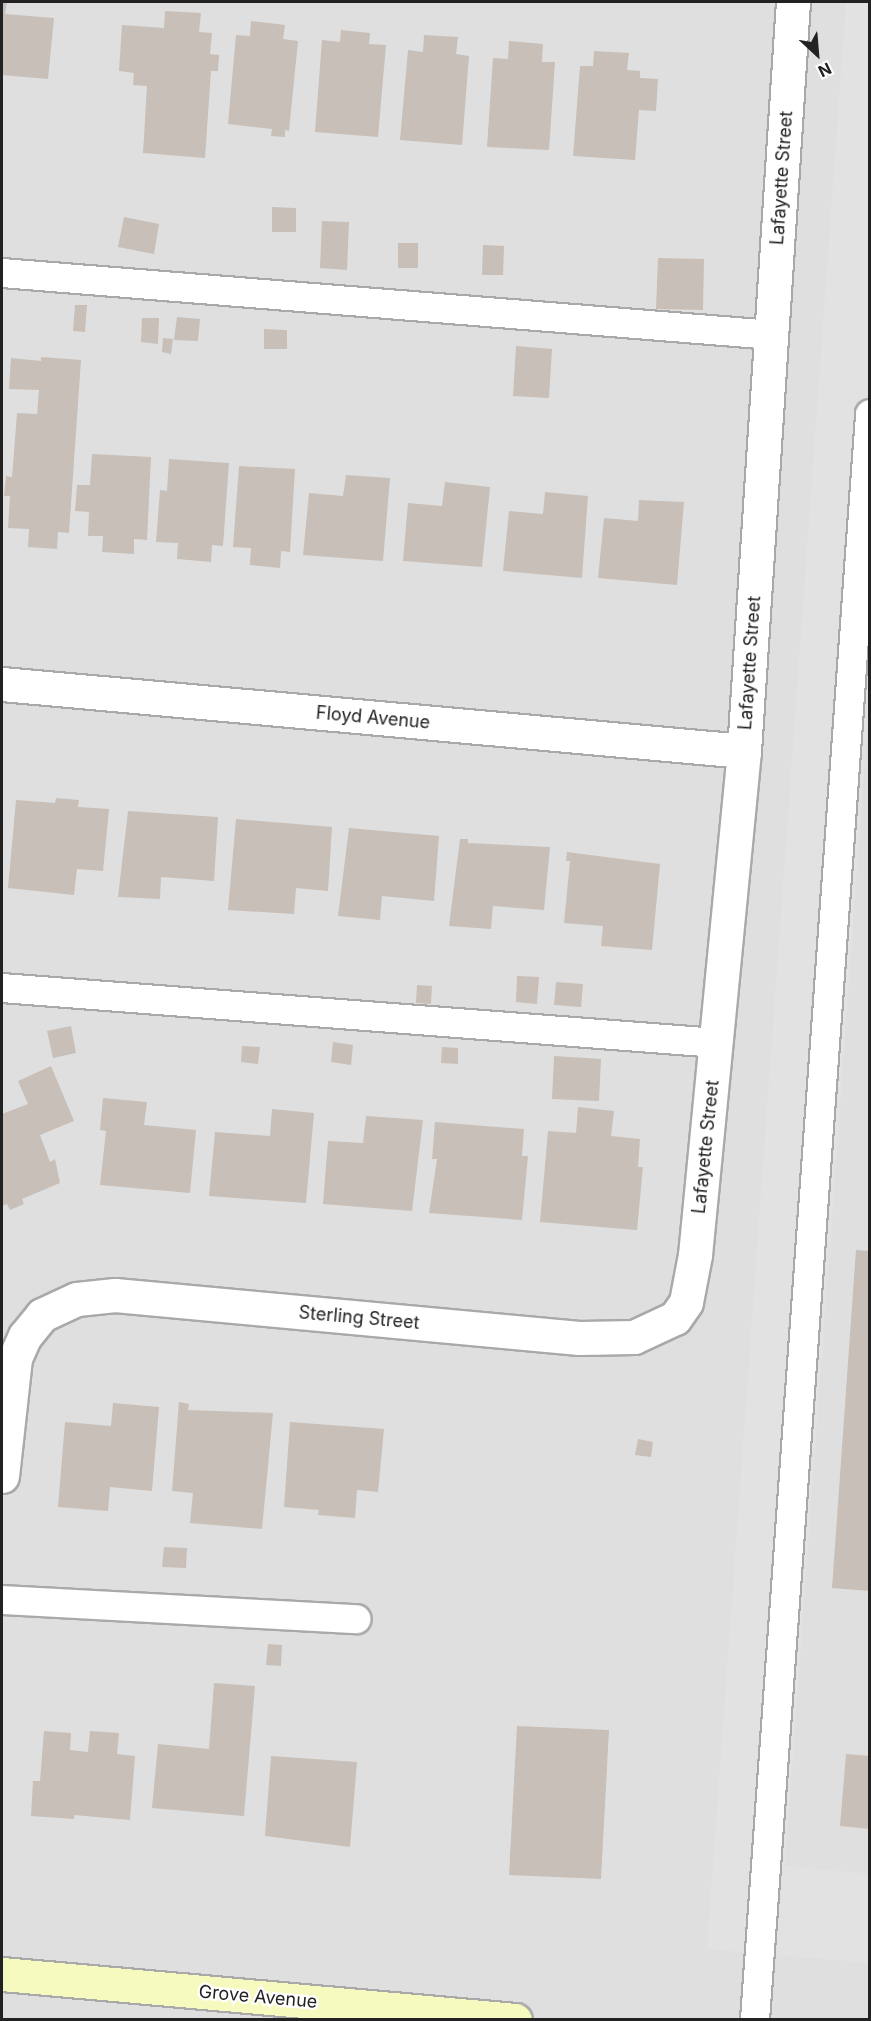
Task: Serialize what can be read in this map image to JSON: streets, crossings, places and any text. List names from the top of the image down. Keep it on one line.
{"streets":{"main road":["Grove Avenue"],"street":["Lafayette Street","Floyd Avenue","Sterling Street"]},"crossings":[["Lafayette Street","Floyd Avenue"],["Lafayette Street","Sterling Street"]],"north":"bottom right"}
